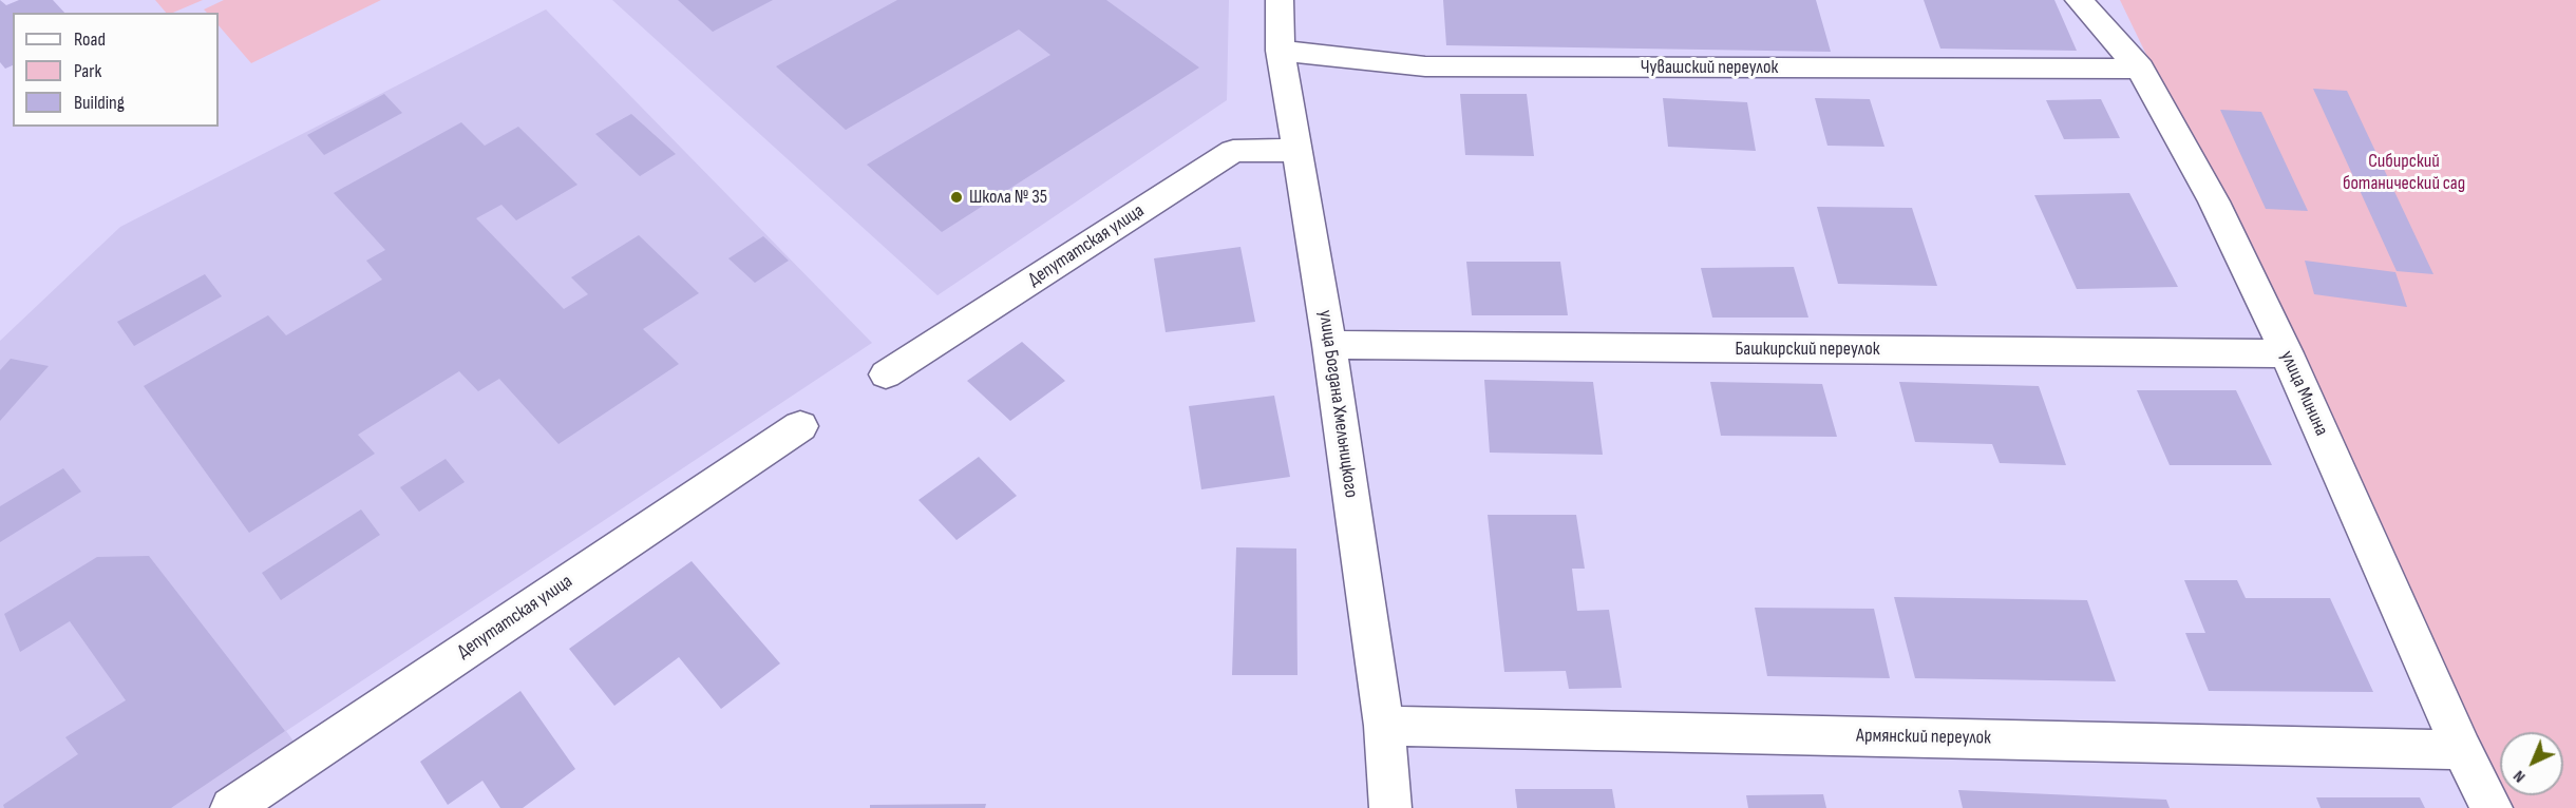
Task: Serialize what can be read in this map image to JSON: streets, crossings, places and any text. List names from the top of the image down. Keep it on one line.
{"streets":{"street":["Чувашский переулок","Депутатская улица","Башкирский переулок","улица Минина","улица Богдана Хмельницкого","Армянский переулок"]},"crossings":[["Чувашский переулок","улица Минина"],["Чувашский переулок","улица Богдана Хмельницкого"],["Депутатская улица","улица Богдана Хмельницкого"],["Башкирский переулок","улица Минина"],["Башкирский переулок","улица Богдана Хмельницкого"],["улица Минина","Армянский переулок"],["улица Богдана Хмельницкого","Армянский переулок"]],"parks":["Сибирский ботанический сад"],"places":["Школа № 35"],"legend":["Road","Park","Building"],"north":"bottom left"}
